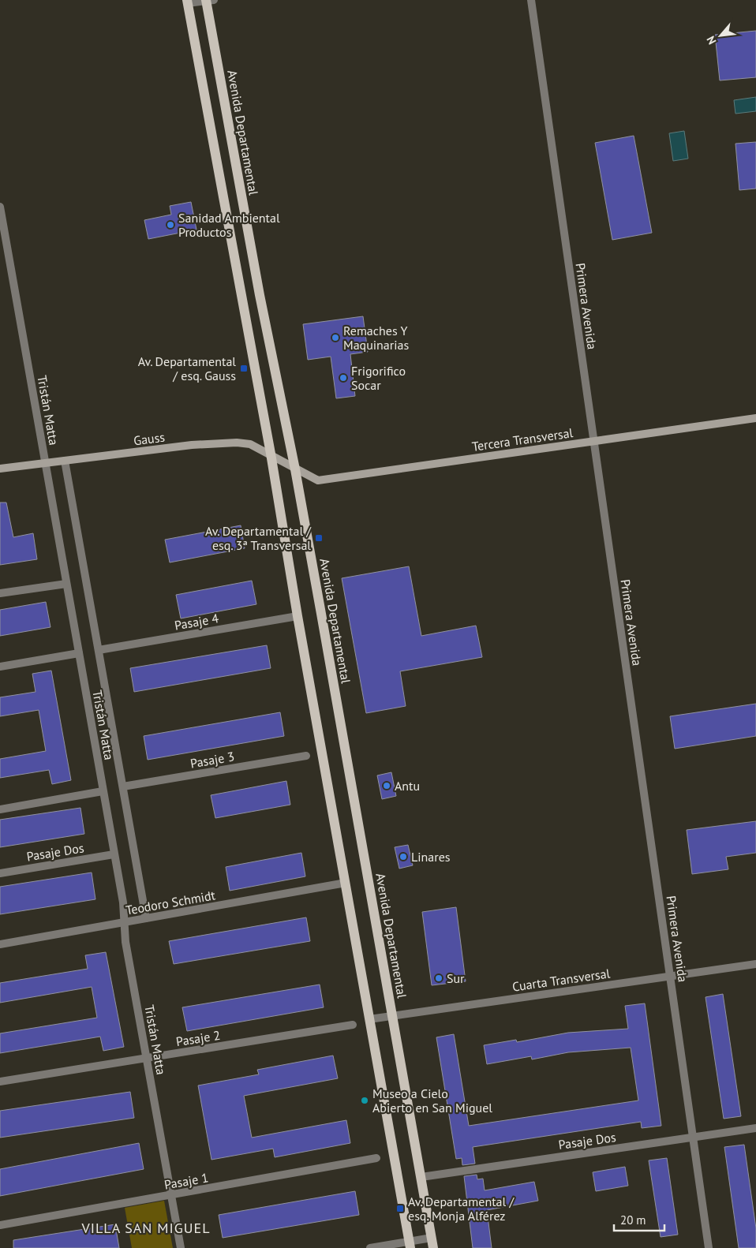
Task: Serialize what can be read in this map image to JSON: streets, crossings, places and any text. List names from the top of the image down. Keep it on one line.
{"streets":{"main road":["Avenida Departamental"],"street":["Primera Avenida","Tristán Matta","Gauss","Tercera Transversal","Pasaje 4","Pasaje 3","Pasaje Dos","Teodoro Schmidt","Cuarta Transversal","Pasaje 2","Pasaje 1"]},"crossings":[["Avenida Departamental","Gauss"],["Avenida Departamental","Tercera Transversal"],["Avenida Departamental","Pasaje Dos"],["Avenida Departamental","Cuarta Transversal"],["Primera Avenida","Tercera Transversal"],["Primera Avenida","Pasaje Dos"],["Primera Avenida","Cuarta Transversal"],["Tristán Matta","Gauss"],["Tristán Matta","Pasaje 4"],["Tristán Matta","Pasaje 3"],["Tristán Matta","Pasaje Dos"],["Tristán Matta","Teodoro Schmidt"],["Tristán Matta","Pasaje 2"],["Tristán Matta","Pasaje 1"],["Gauss","Tercera Transversal"]],"districts":["VILLA SAN MIGUEL"],"places":{"other":["Sanidad Ambiental Productos","Remaches Y Maquinarias","Frigorifico Socar","Antu","Linares","Sur","Museo a Cielo Abierto en San Miguel"],"transit":["Av. Departamental / esq. Gauss","Av. Departamental / esq. 3ª Transversal","Av. Departamental / esq. Monja Alférez"]},"scale_bar":"20 m","north":"bottom left"}
